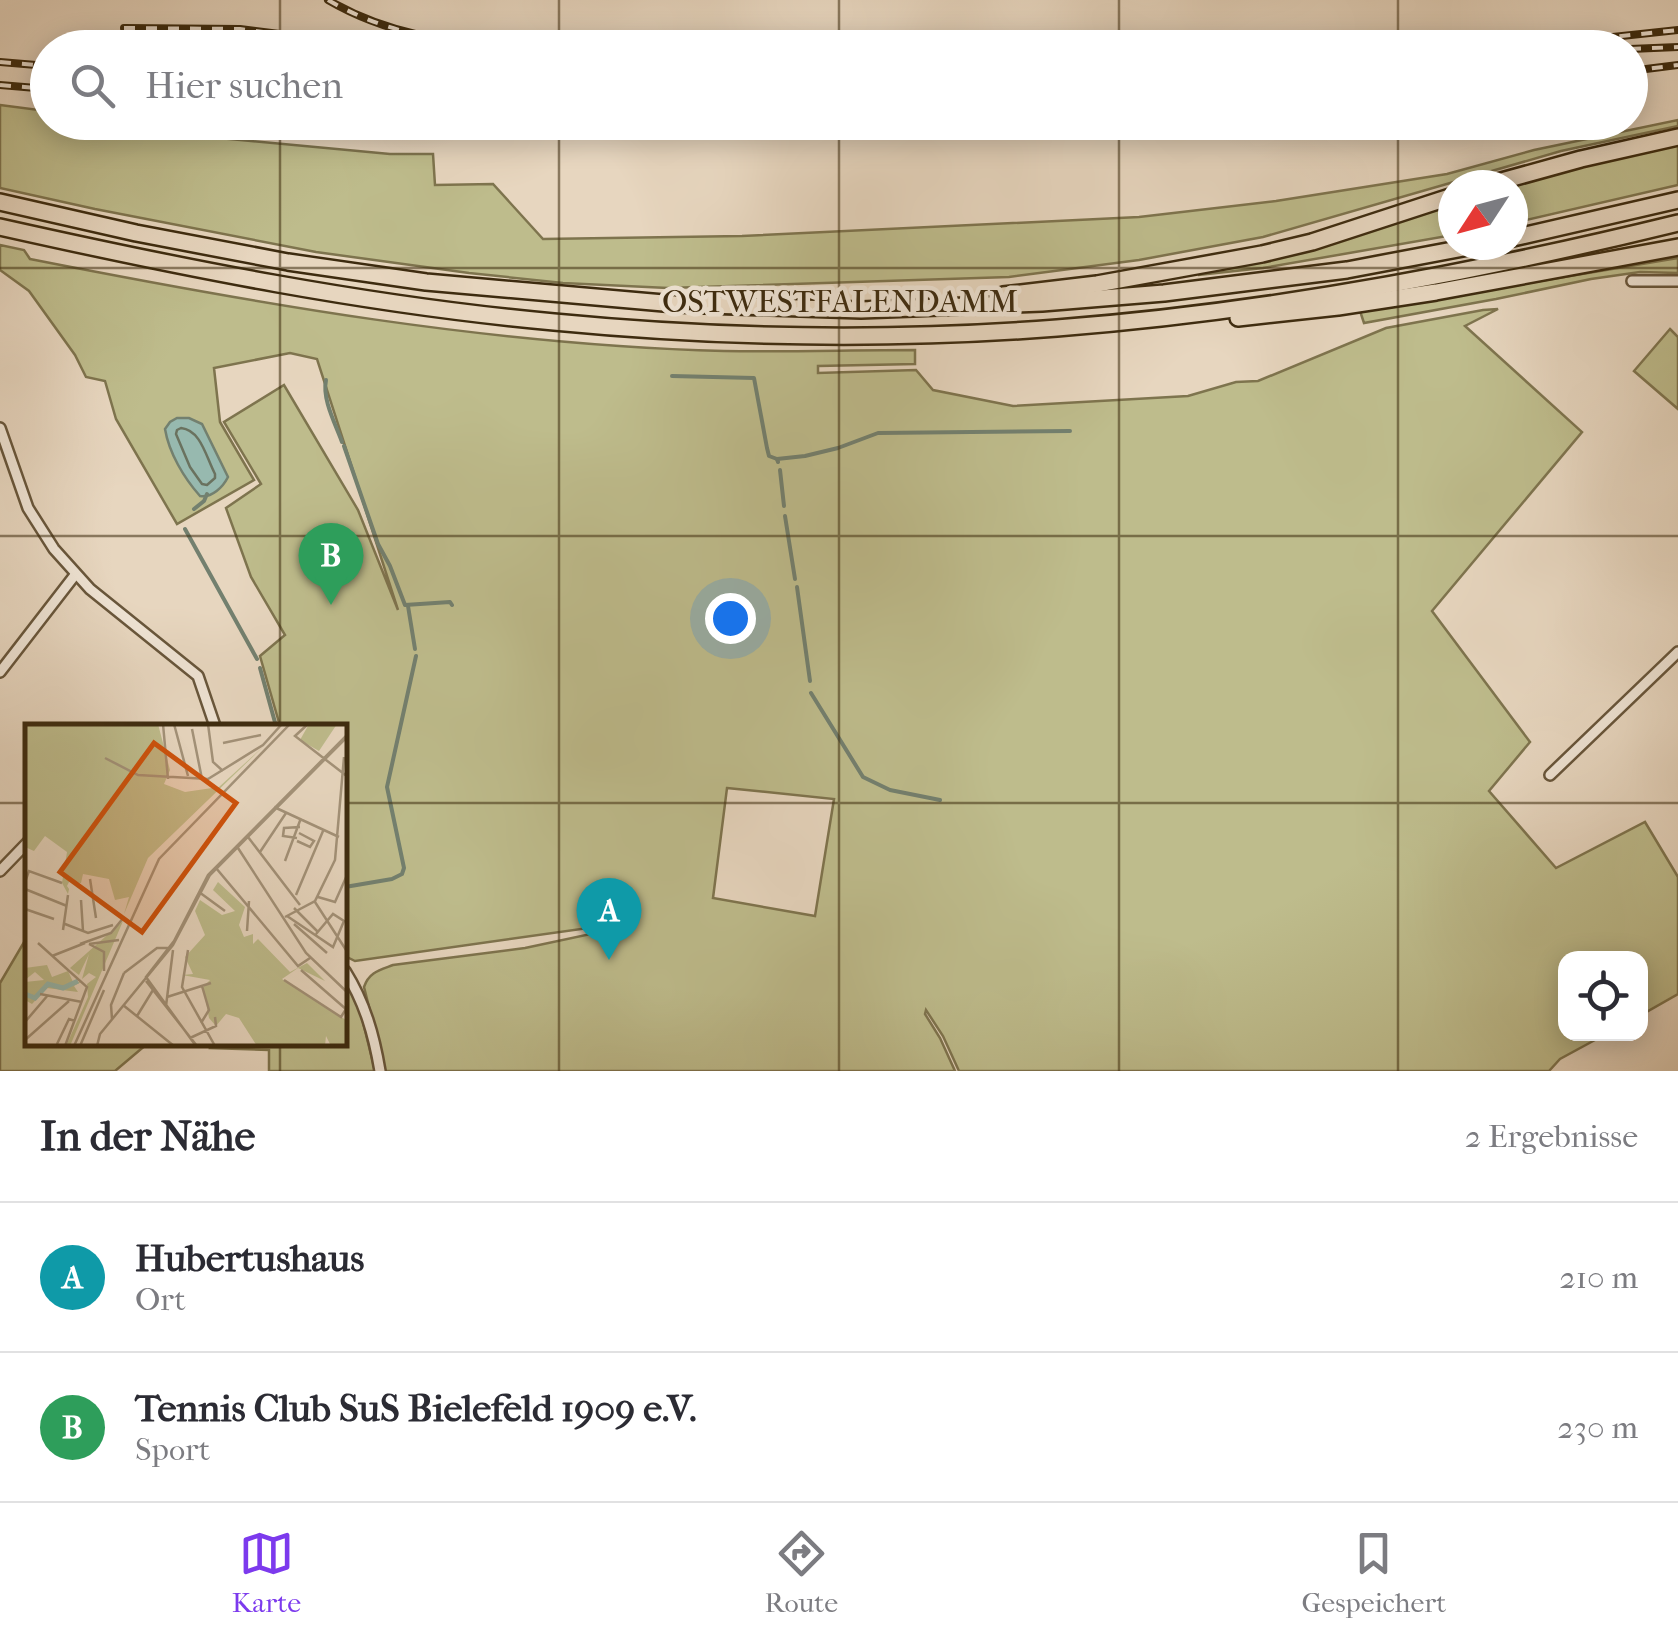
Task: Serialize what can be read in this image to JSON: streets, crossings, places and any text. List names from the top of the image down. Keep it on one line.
{"streets":{"highway":["OSTWESTFALENDAMM"]},"north":"bottom left","page":{"search":"Hier suchen","pins":["B","A"],"heading":["In der Nähe","2 Ergebnisse"],"list":[{"mark":"A","name":"Hubertushaus","note":"Ort","value":"210 m"},{"mark":"B","name":"Tennis Club SuS Bielefeld 1909 e.V.","note":"Sport","value":"230 m"}],"nav":["Karte","Route","Gespeichert"]}}
